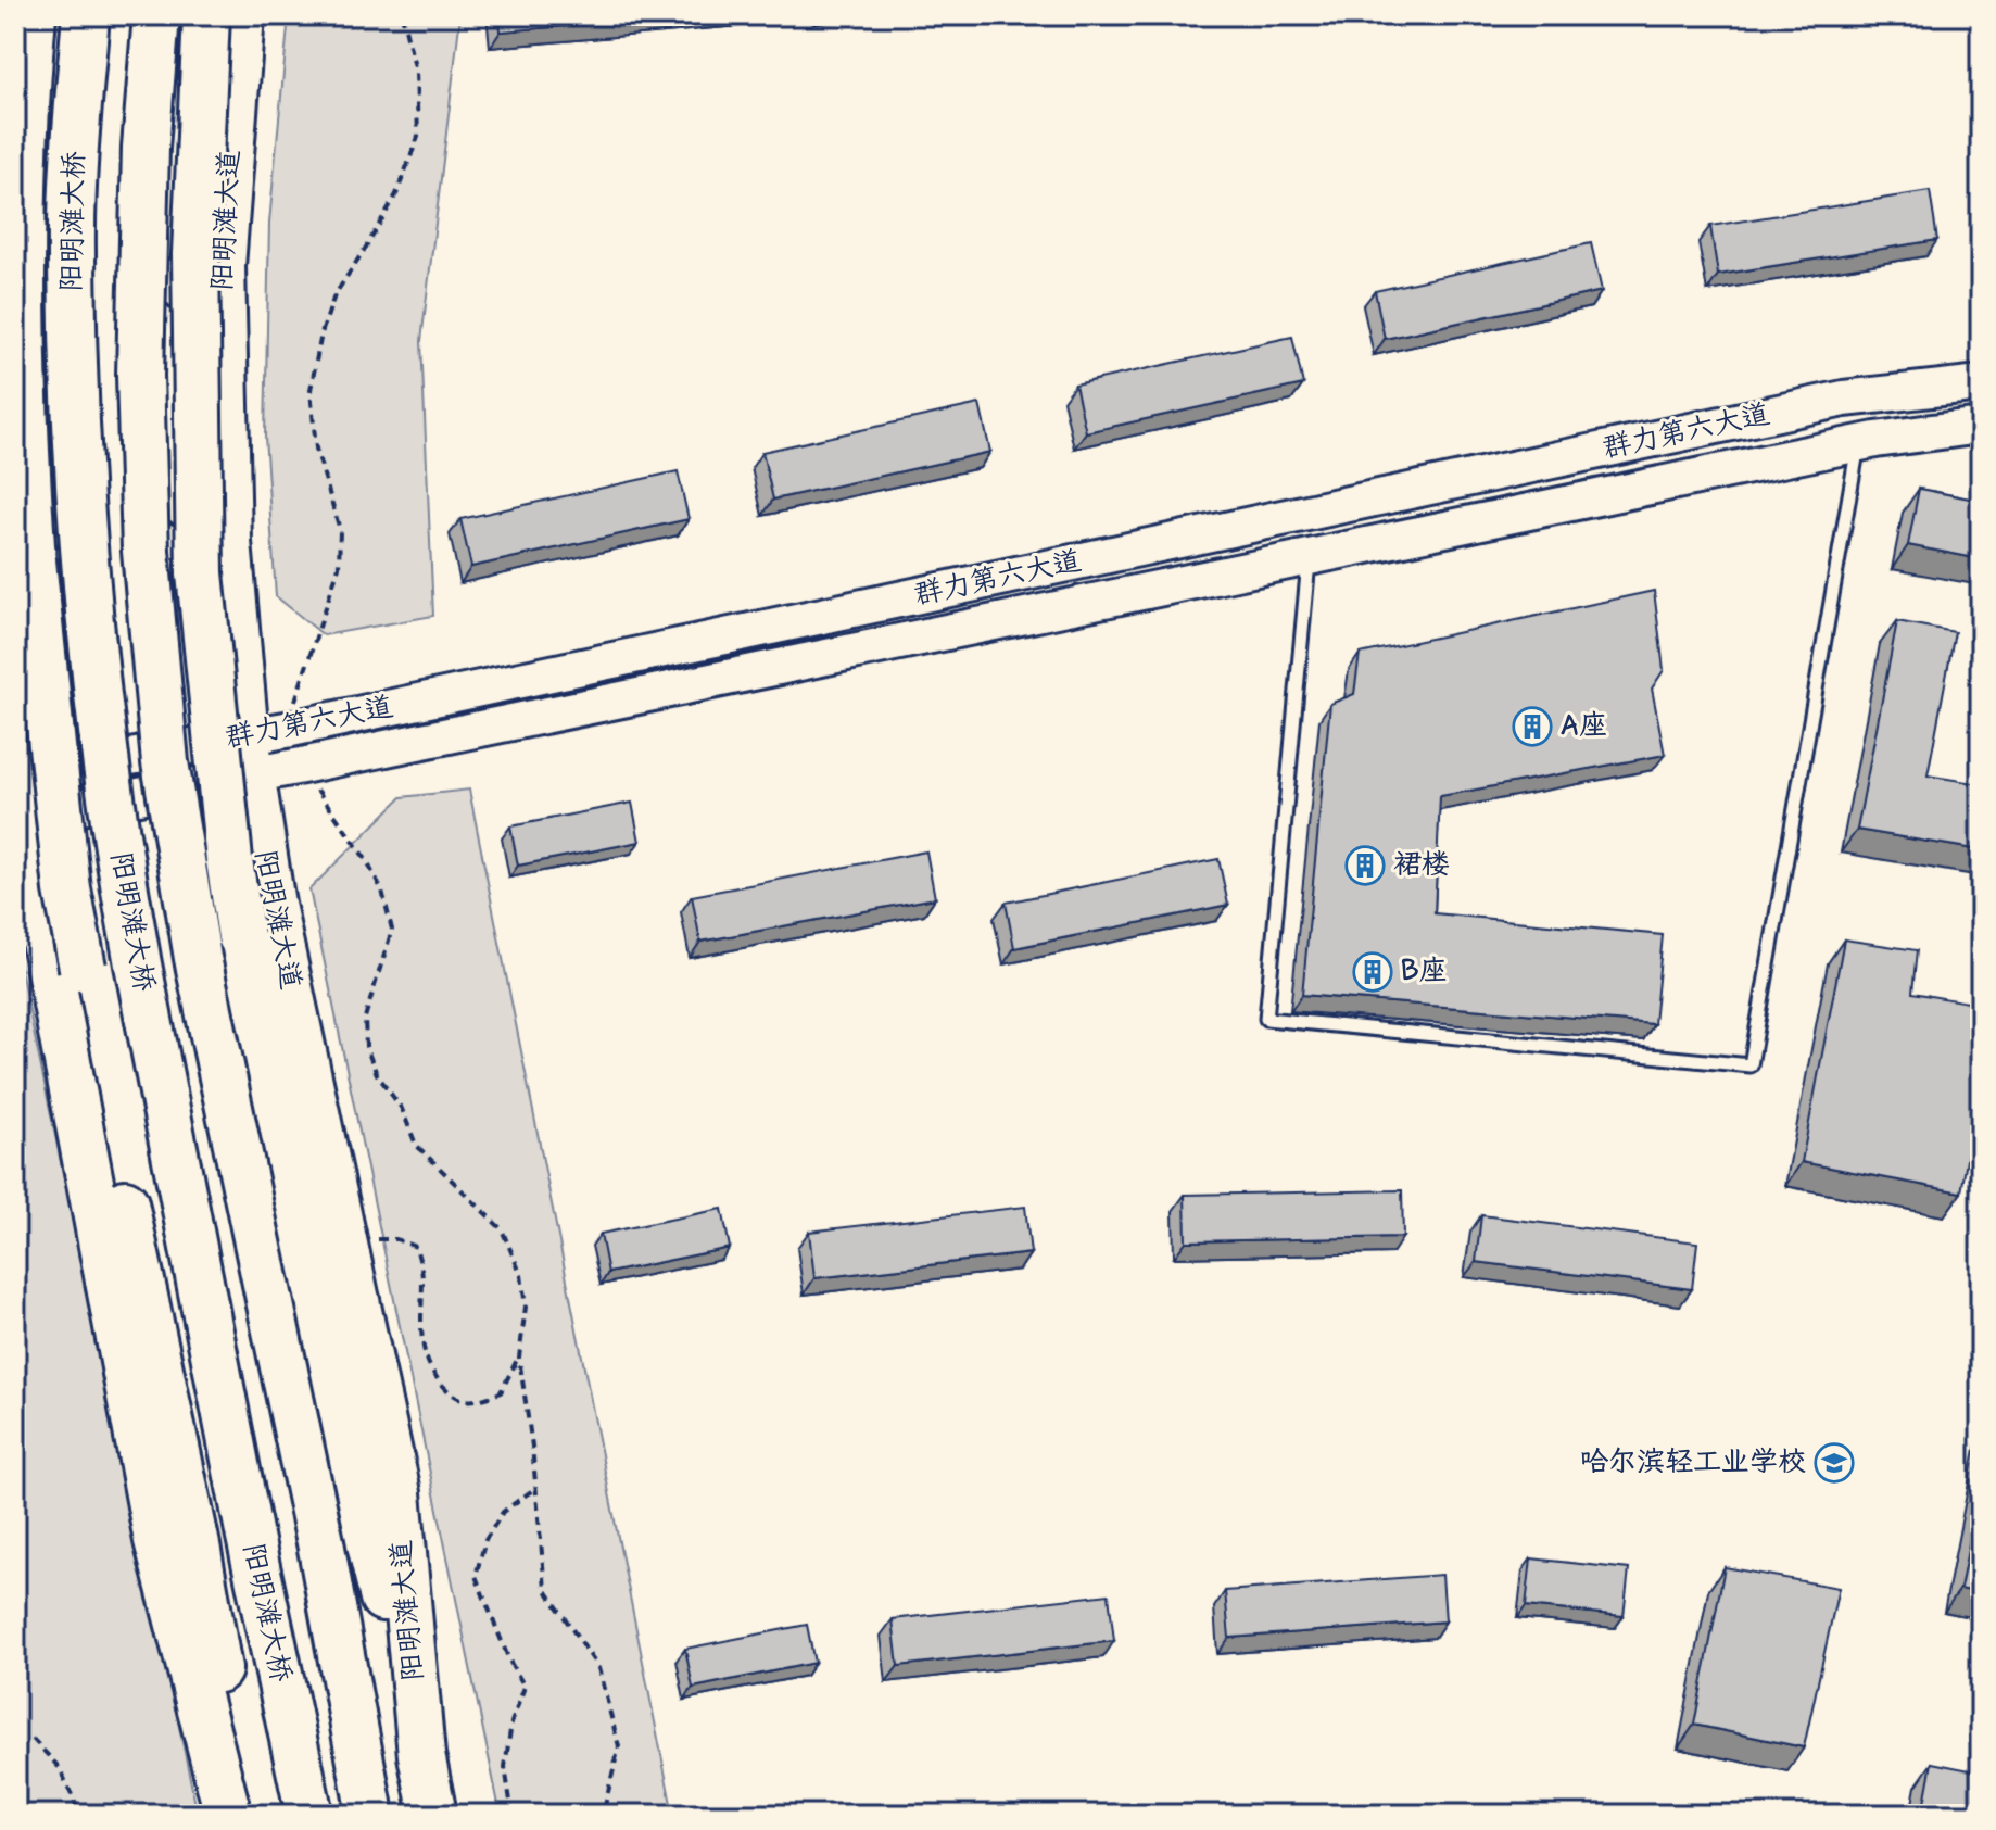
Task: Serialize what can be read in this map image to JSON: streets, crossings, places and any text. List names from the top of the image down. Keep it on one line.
{"streets":{"highway":["阳明滩大道","阳明滩大桥"],"main road":["群力第六大道"]},"crossings":[["阳明滩大道","群力第六大道"]],"places":{"building":["A座","裙楼","B座"],"school or university":["哈尔滨轻工业学校"]}}
